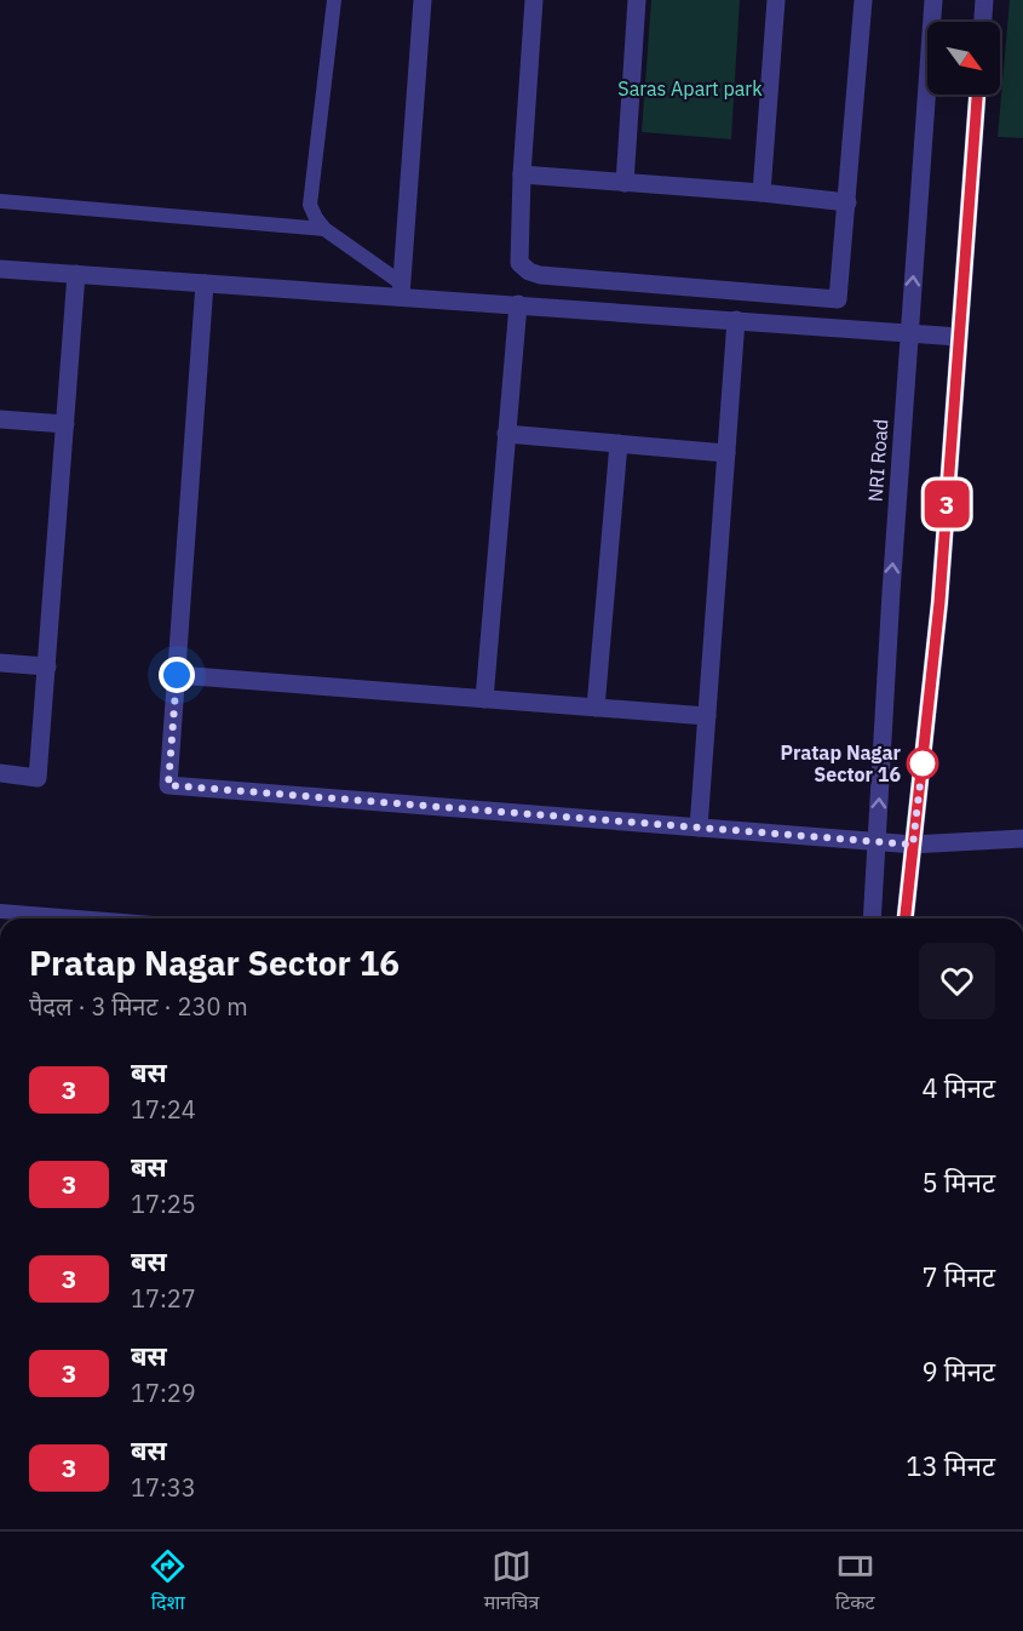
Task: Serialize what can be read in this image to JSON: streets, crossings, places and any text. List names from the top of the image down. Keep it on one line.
{"streets":{"street":["NRI Road"]},"parks":["Saras Apart park"],"places":["Pratap Nagar Sector 16"],"lines":["bus line 3"],"north":"bottom right","page":{"on_map":"3","heading":["Pratap Nagar Sector 16","पैदल · 3 मिनट · 230 m"],"list":[{"mark":"3","name":"बस","note":"17:24","value":"4 मिनट"},{"mark":"3","name":"बस","note":"17:25","value":"5 मिनट"},{"mark":"3","name":"बस","note":"17:27","value":"7 मिनट"},{"mark":"3","name":"बस","note":"17:29","value":"9 मिनट"},{"mark":"3","name":"बस","note":"17:33","value":"13 मिनट"}],"tabs":["दिशा","मानचित्र","टिकट"]}}
